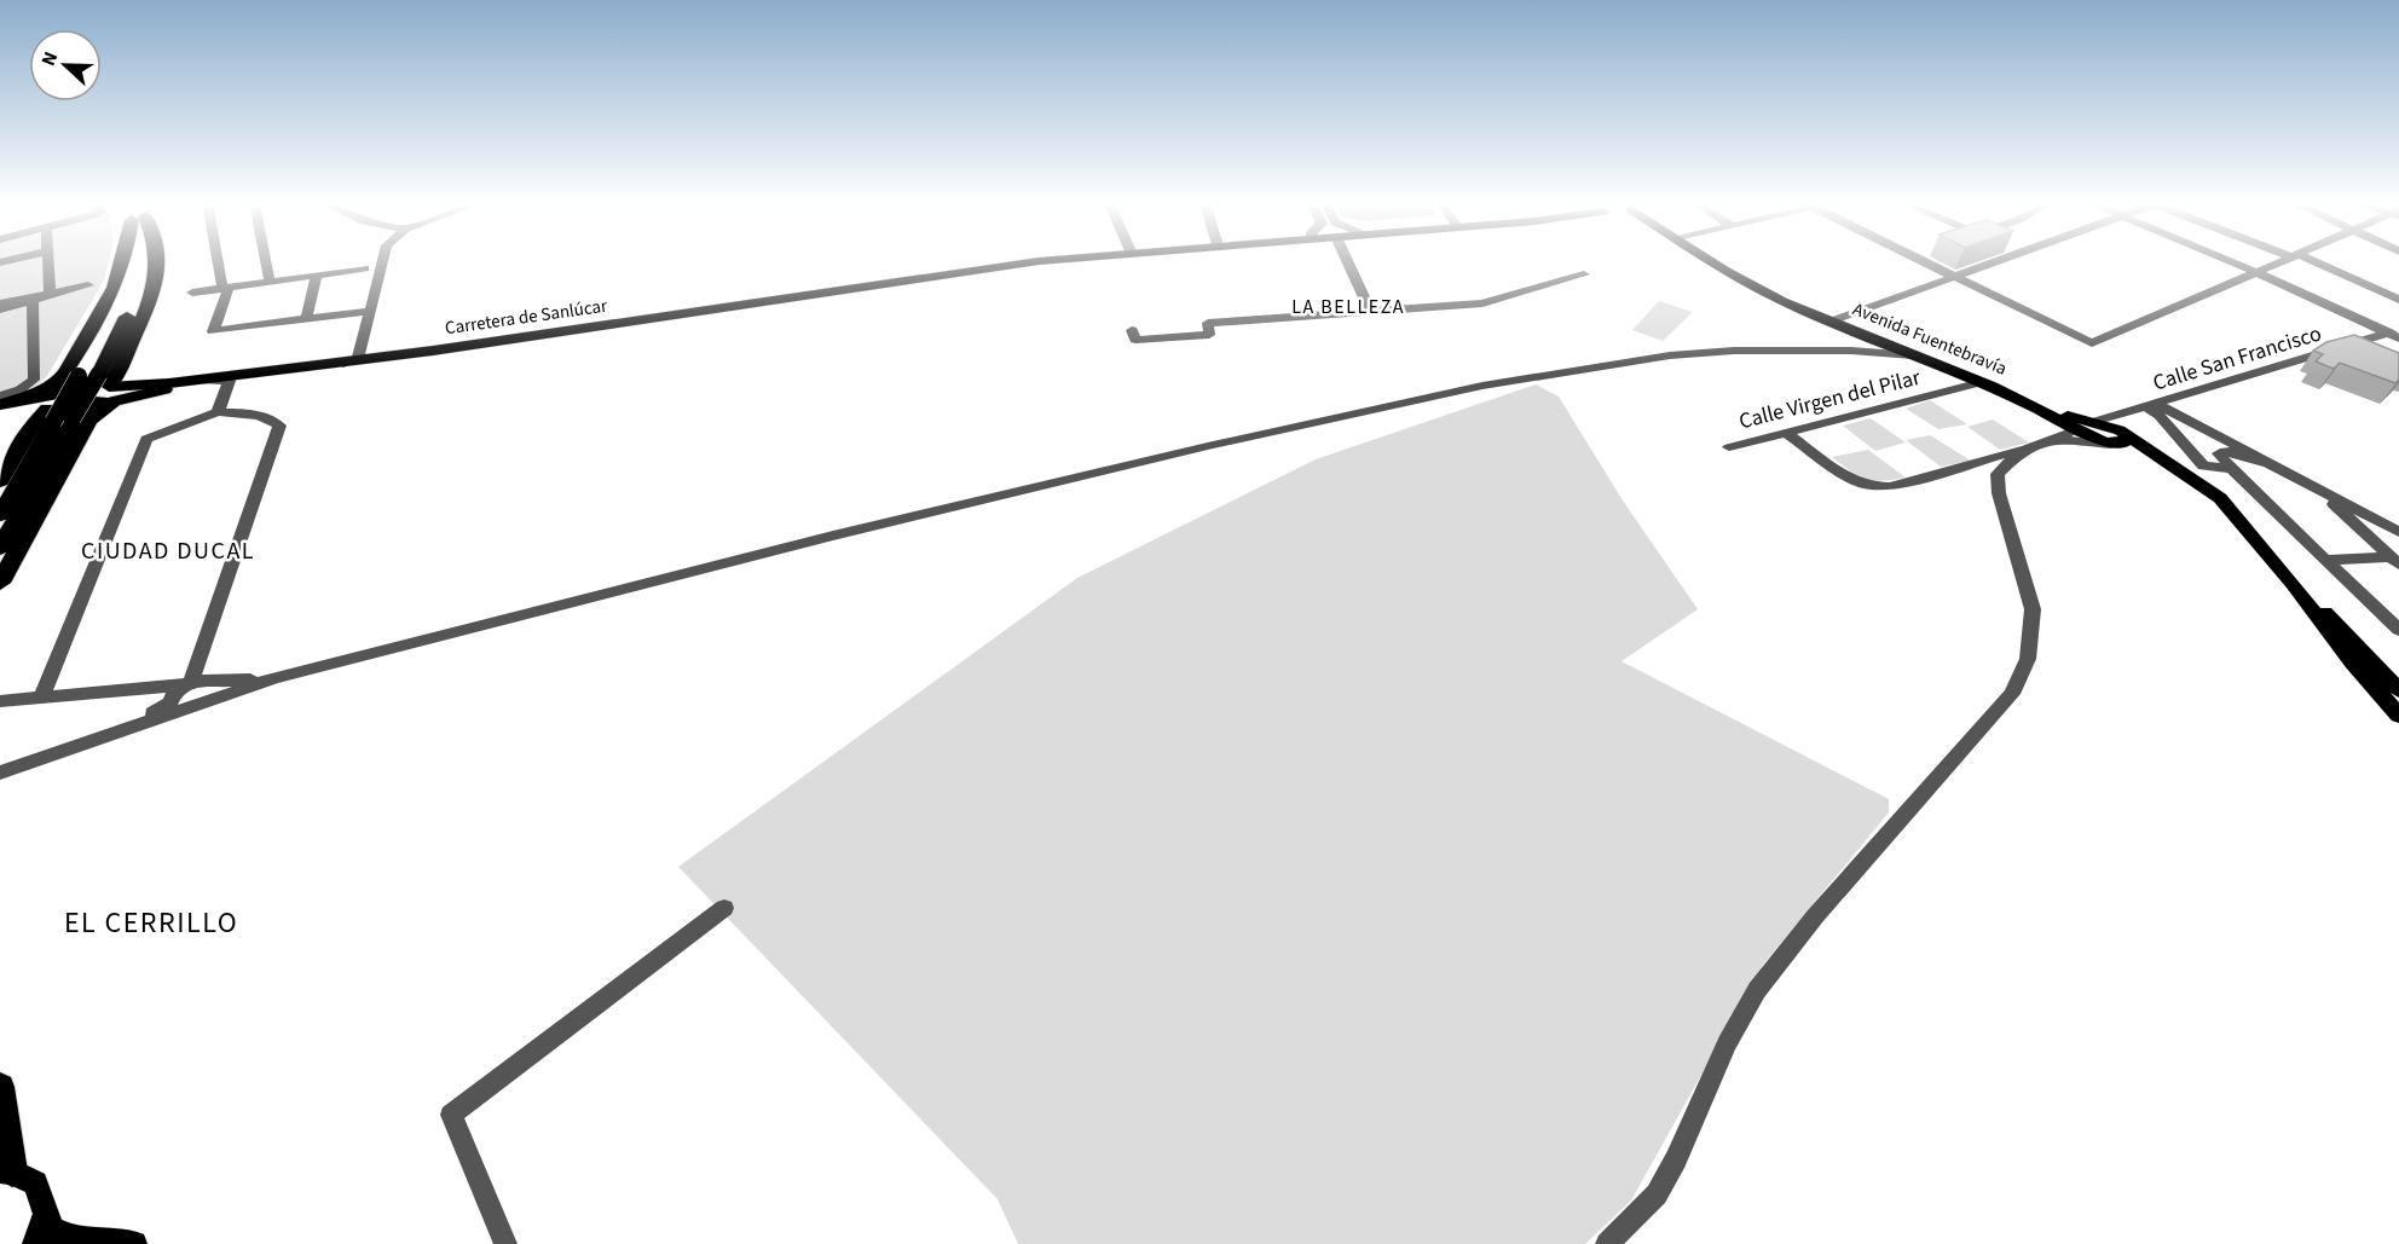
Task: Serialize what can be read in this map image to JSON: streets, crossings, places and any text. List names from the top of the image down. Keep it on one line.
{"streets":{"main road":["Carretera de Sanlúcar","Avenida Fuentebravía"],"street":["Calle San Francisco","Calle Virgen del Pilar"]},"crossings":[["Avenida Fuentebravía","Calle San Francisco"],["Avenida Fuentebravía","Calle Virgen del Pilar"],["Calle San Francisco","Calle Virgen del Pilar"]],"districts":["LA BELLEZA","CIUDAD DUCAL","EL CERRILLO"],"north":"left"}
